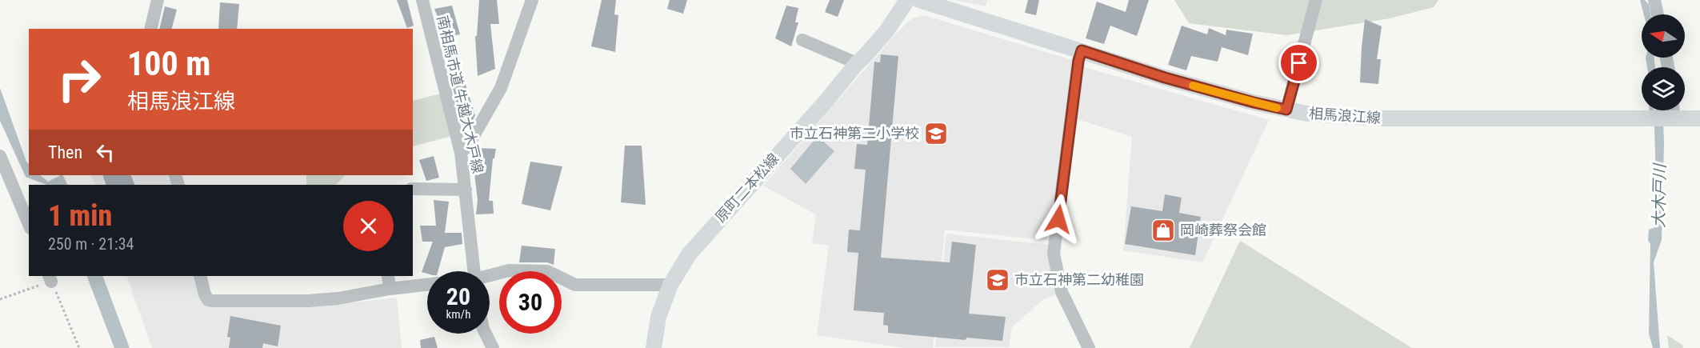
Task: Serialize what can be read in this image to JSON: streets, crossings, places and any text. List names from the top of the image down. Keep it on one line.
{"streets":{"main road":["相馬浪江線","原町二本松線"],"street":["南相馬市道 牛越大木戸線"]},"water":["大木戸川"],"places":{"school or university":["市立石神第二小学校","市立石神第二幼稚園"],"shop":["岡崎葬祭会館"]},"north":"left","page":{"turn":["100 m","相馬浪江線"],"then":"Then","heading":["1 min","250 m · 21:34"],"speed":"20 km/h","limit":"30"}}
